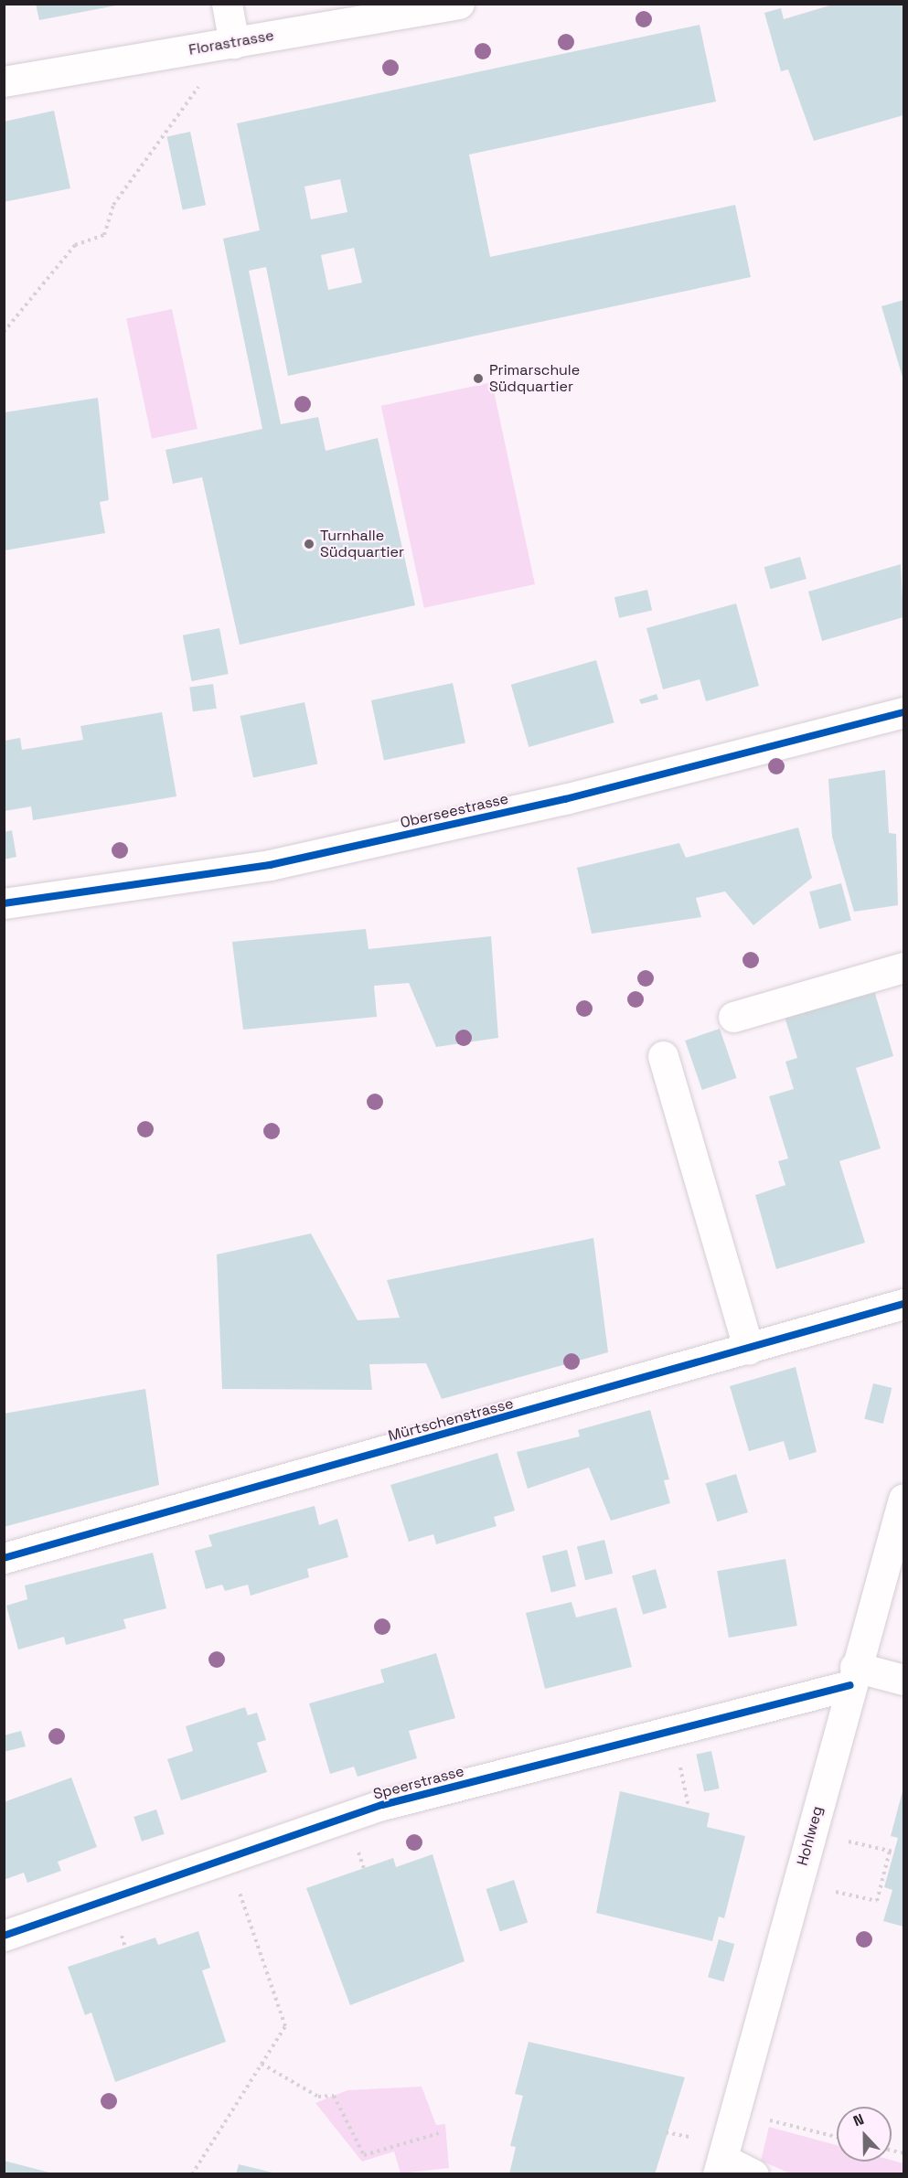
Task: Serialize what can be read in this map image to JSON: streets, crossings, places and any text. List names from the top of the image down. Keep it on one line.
{"streets":{"street":["Florastrasse","Oberseestrasse","Mürtschenstrasse","Speerstrasse","Hohlweg"]},"crossings":[["Speerstrasse","Hohlweg"]],"places":["Primarschule Südquartier","Turnhalle Südquartier"],"north":"top"}
